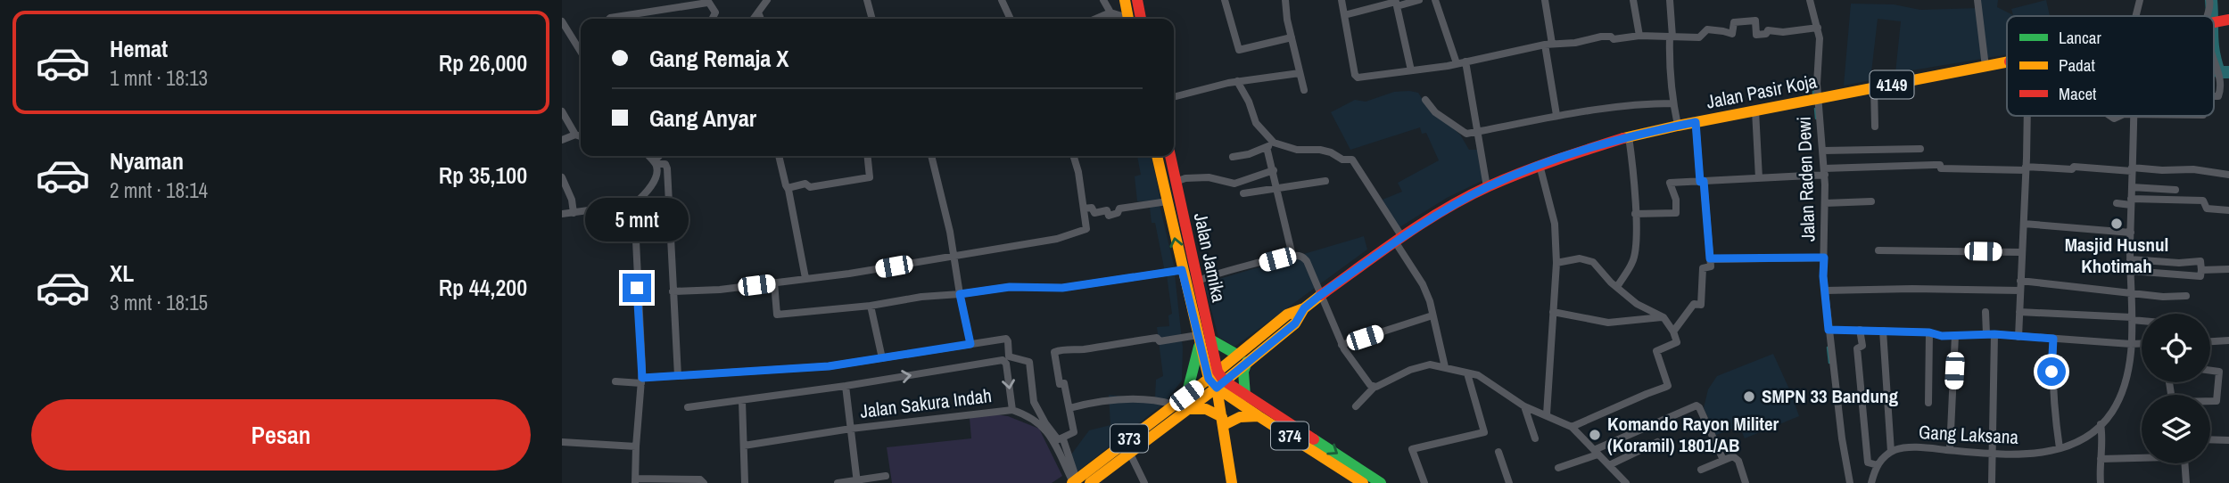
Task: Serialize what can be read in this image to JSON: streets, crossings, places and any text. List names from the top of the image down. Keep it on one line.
{"streets":{"main road":["4149","Jalan Pasir Koja","Jalan Jamika","374","373"],"street":["Jalan Raden Dewi","Jalan Sakura Indah","Gang Laksana"]},"crossings":[["Jalan Pasir Koja","Jalan Raden Dewi"],["Jalan Pasir Koja","Jalan Jamika"],["Jalan Pasir Koja","374"],["Jalan Pasir Koja","373"],["Jalan Jamika","374"],["Jalan Jamika","373"],["Jalan Sakura Indah","373"],["374","373"]],"places":["Masjid Husnul Khotimah","SMPN 33 Bandung","Komando Rayon Militer (Koramil) 1801/AB"],"legend":["Lancar","Padat","Macet"],"page":{"list":[{"name":"Hemat","note":"1 mnt · 18:13","value":"Rp 26,000"},{"name":"Nyaman","note":"2 mnt · 18:14","value":"Rp 35,100"},{"name":"XL","note":"3 mnt · 18:15","value":"Rp 44,200"}],"banner":["Gang Remaja X","Gang Anyar"],"bubble":"5 mnt","buttons":"Pesan"}}
